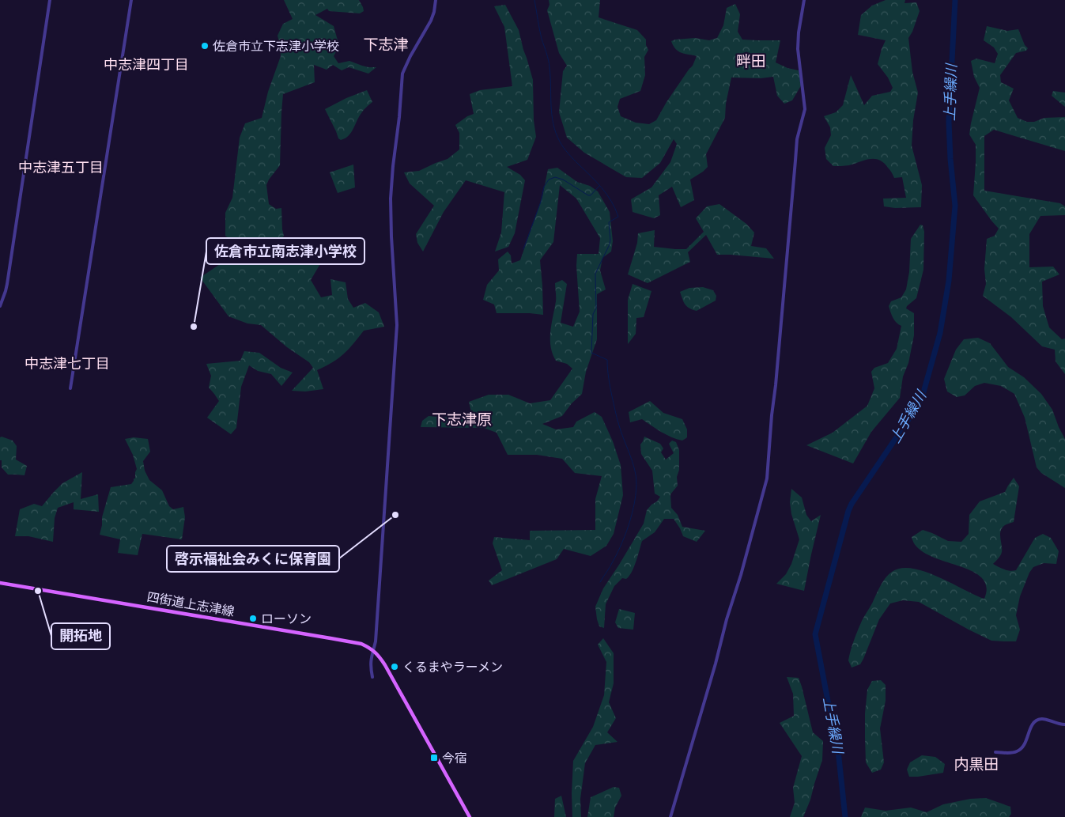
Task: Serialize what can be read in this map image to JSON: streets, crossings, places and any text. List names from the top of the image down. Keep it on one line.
{"streets":{"main road":["四街道上志津線"]},"districts":["下志津","畔田","中志津四丁目","中志津五丁目","中志津七丁目","下志津原","内黒田"],"water":["上手繰川"],"places":{"other":["佐倉市立下志津小学校","佐倉市立南志津小学校","啓示福祉会みくに保育園","開拓地","ローソン","くるまやラーメン"],"transit":["今宿"]}}
